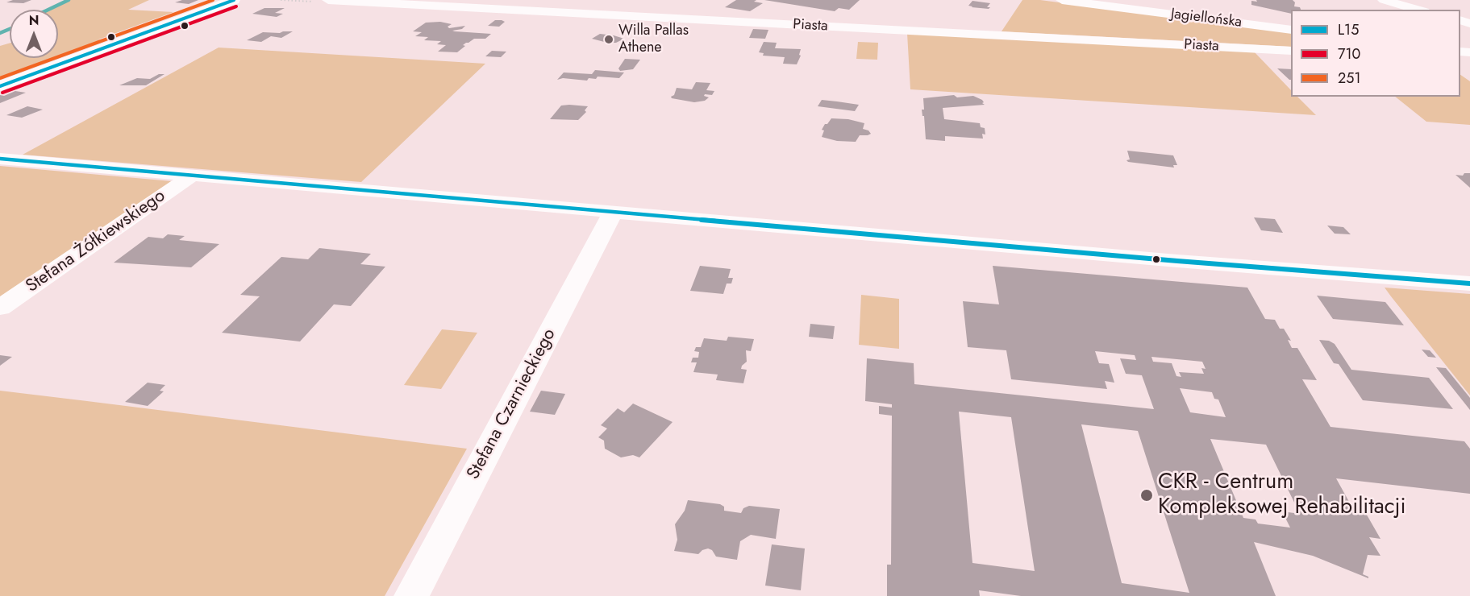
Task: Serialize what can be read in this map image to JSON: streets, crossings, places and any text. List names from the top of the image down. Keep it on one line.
{"streets":{"street":["Jagiellońska","Piasta","Stefana Żółkiewskiego","Stefana Czarnieckiego"]},"places":["Willa Pallas Athene","CKR - Centrum Kompleksowej Rehabilitacji"],"lines":["transit line L15","transit line 251","transit line 710"],"legend":["L15","710","251"],"north":"top"}
